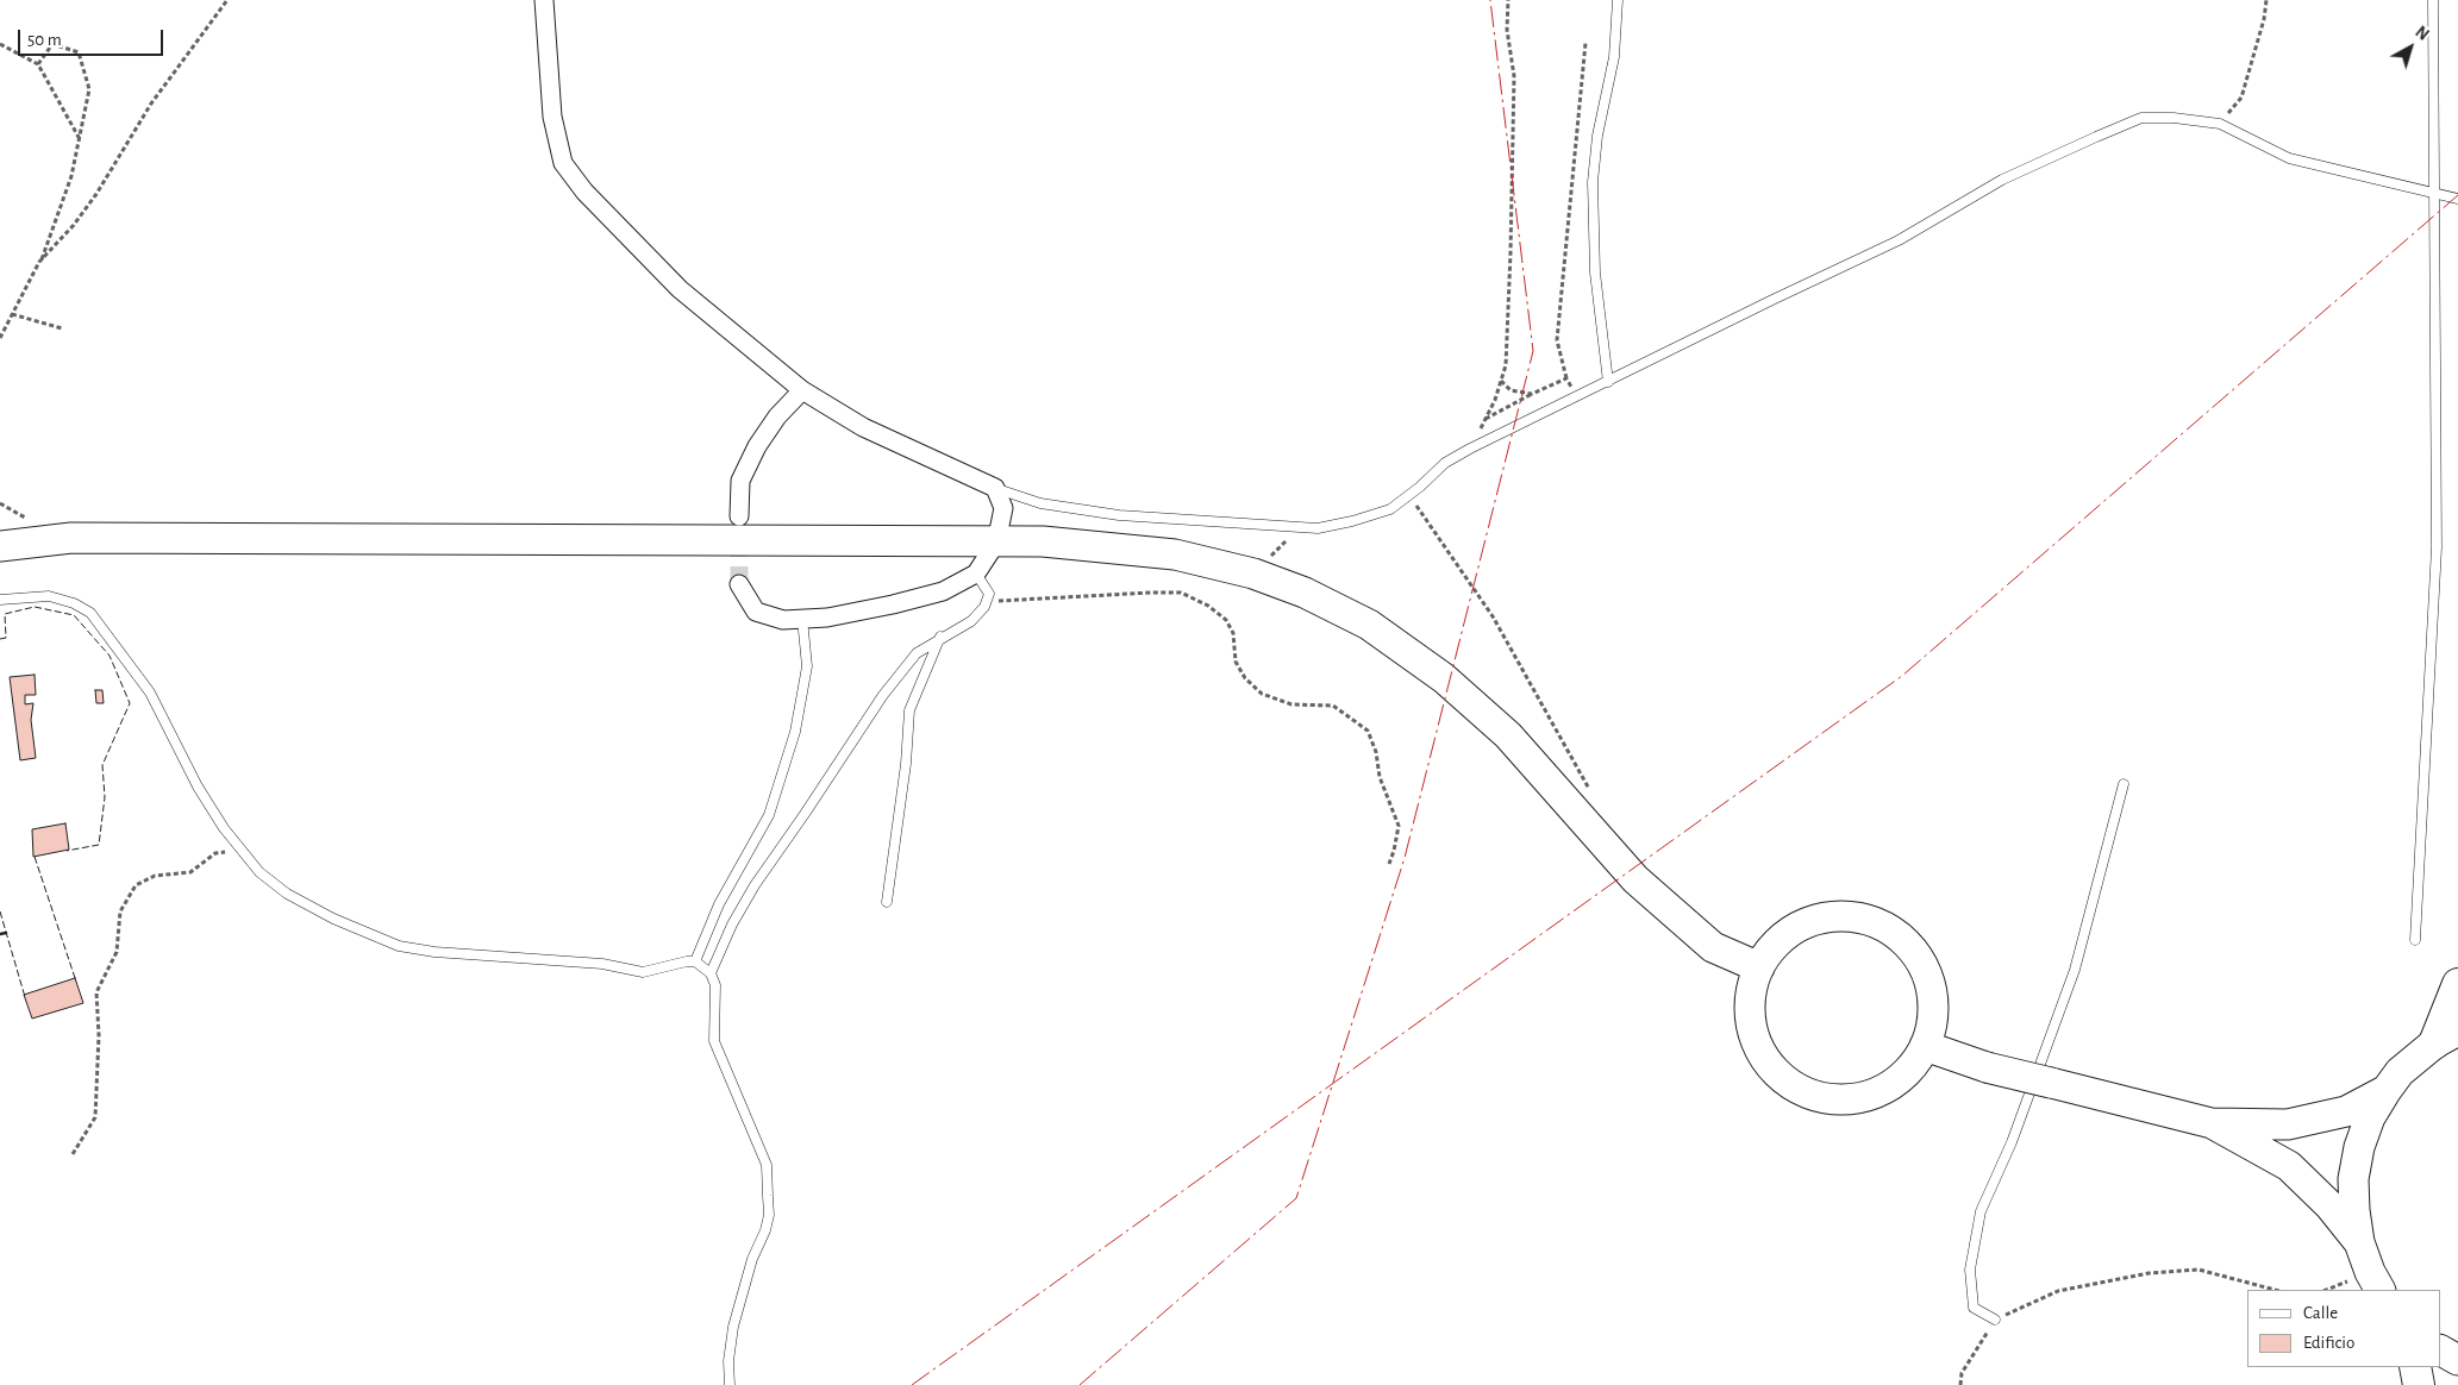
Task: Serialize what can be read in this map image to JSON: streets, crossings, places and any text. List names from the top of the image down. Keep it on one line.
{"legend":["Calle","Edificio"],"scale_bar":"50 m","north":"top right"}
